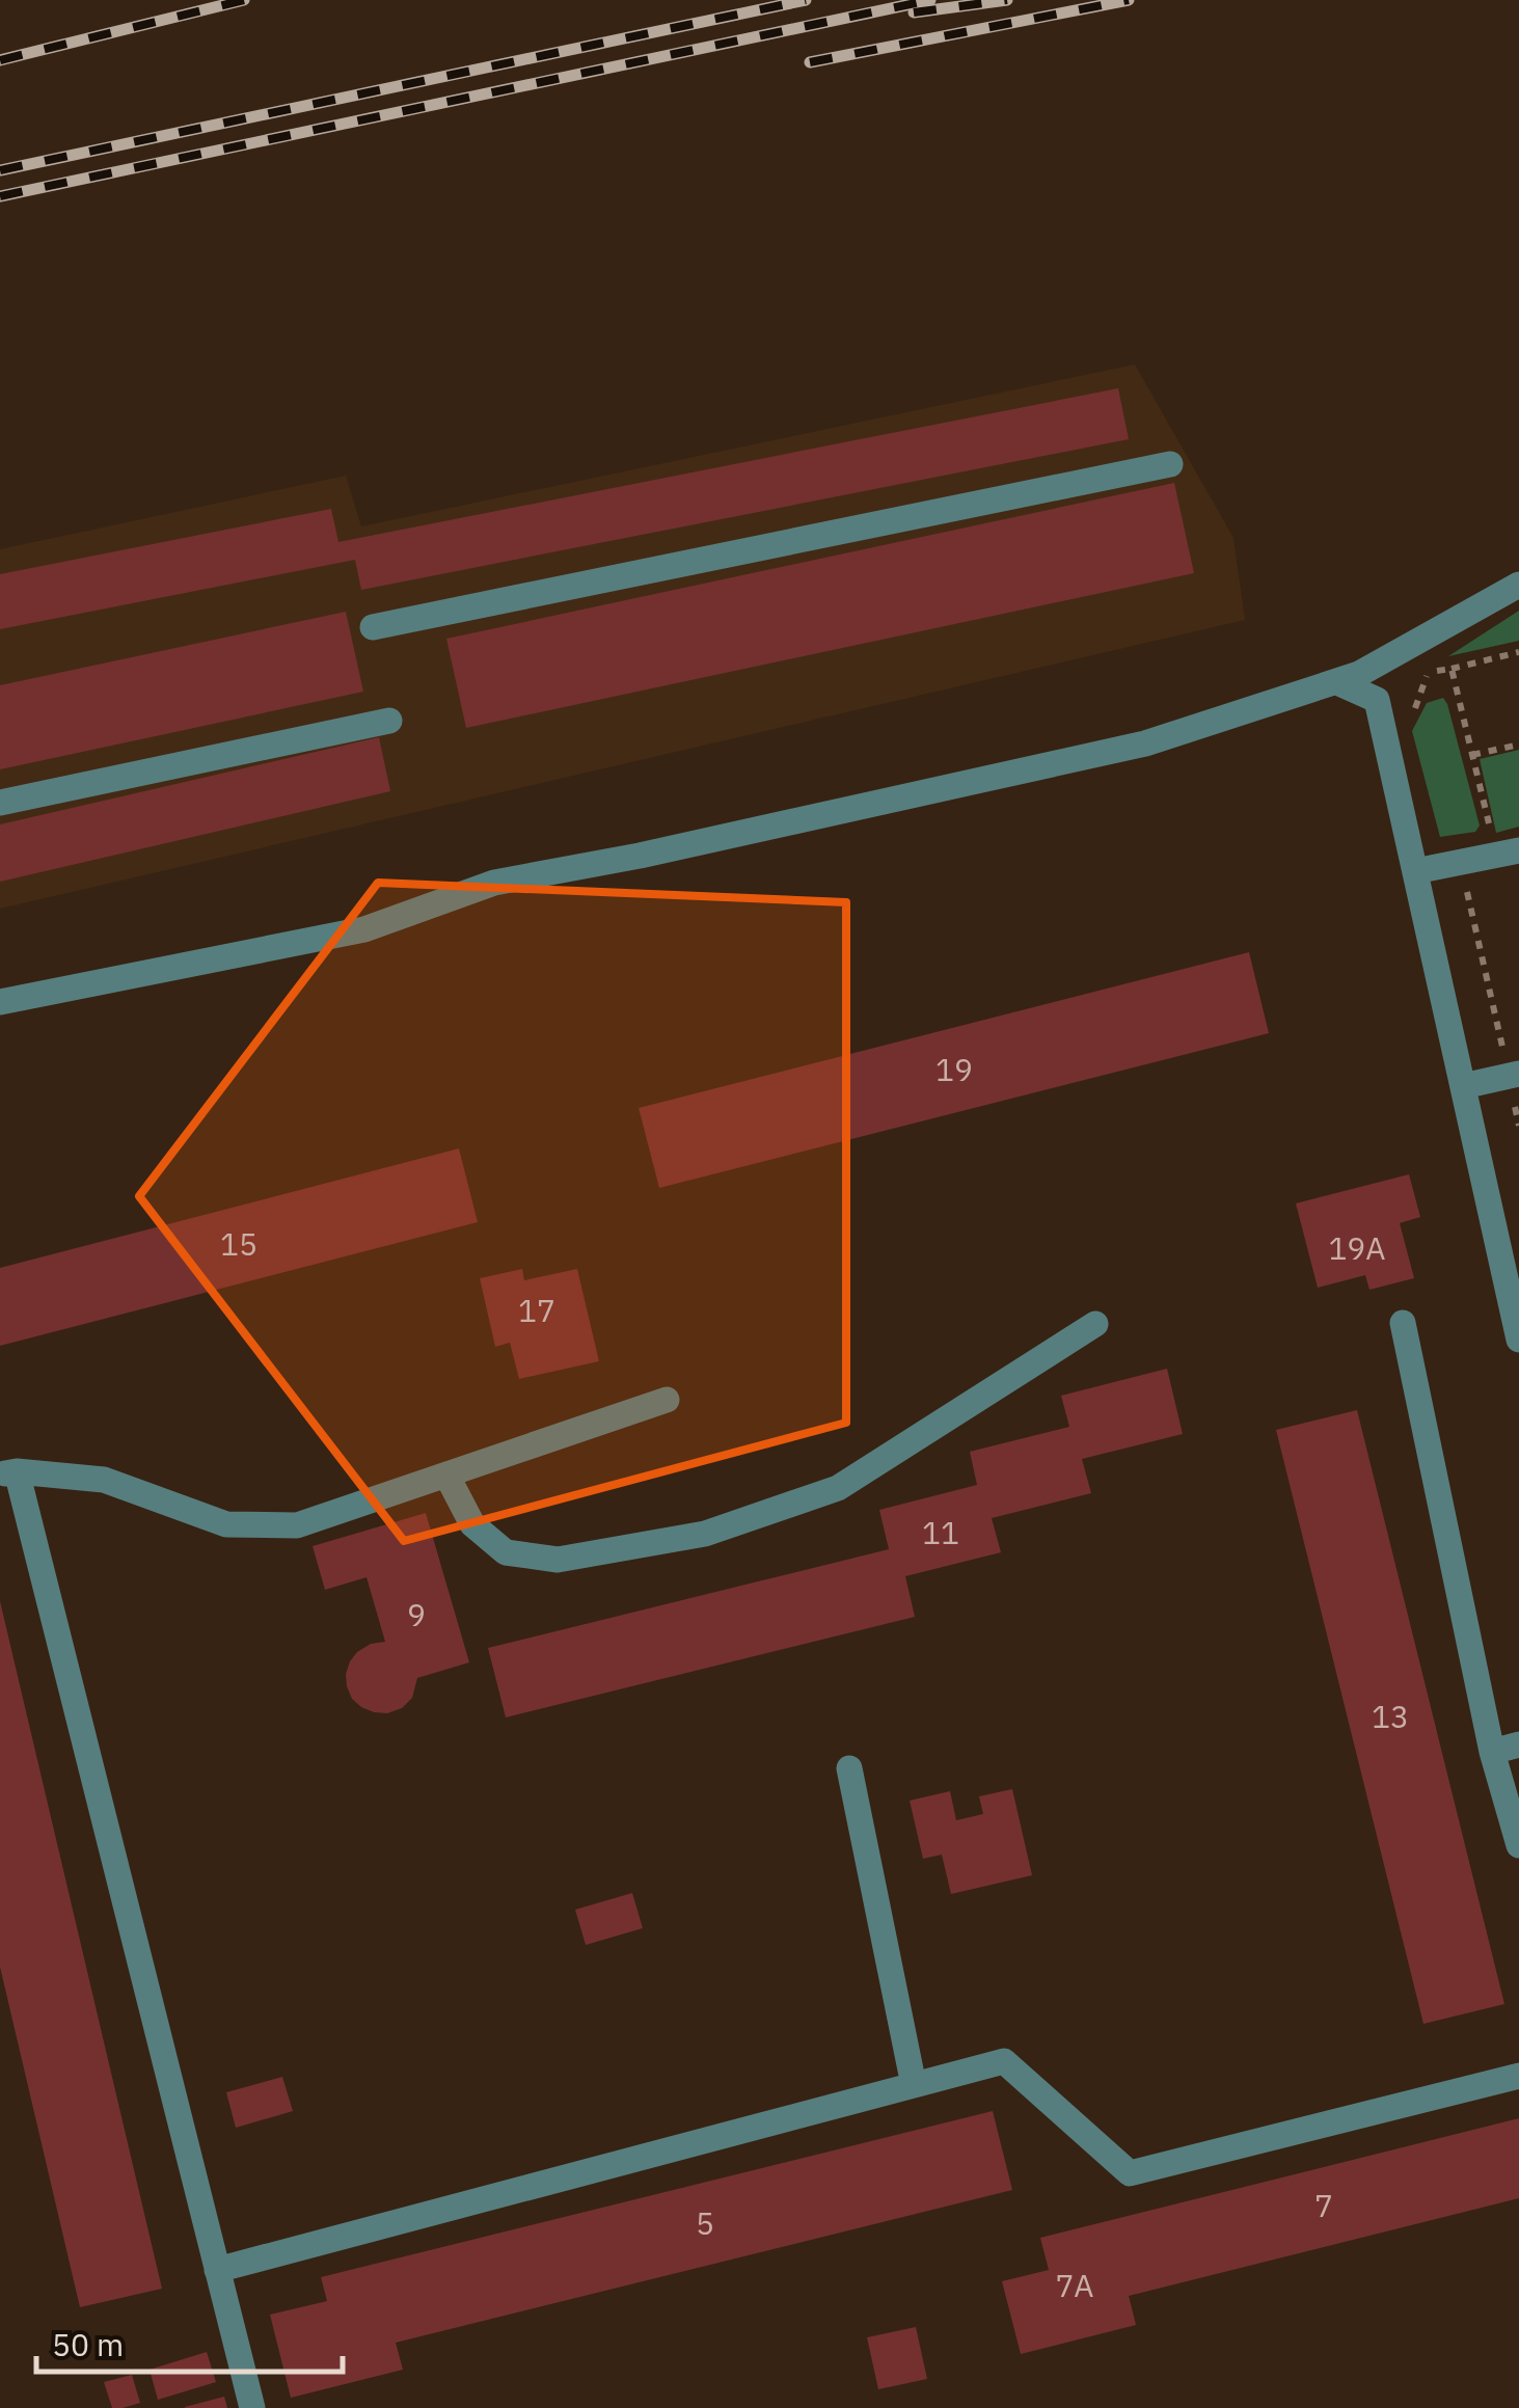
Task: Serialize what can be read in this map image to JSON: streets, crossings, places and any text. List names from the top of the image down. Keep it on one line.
{"house_numbers":["19","15","19А","17","11","9","13","7","5","7А"],"scale_bar":"50 m"}
